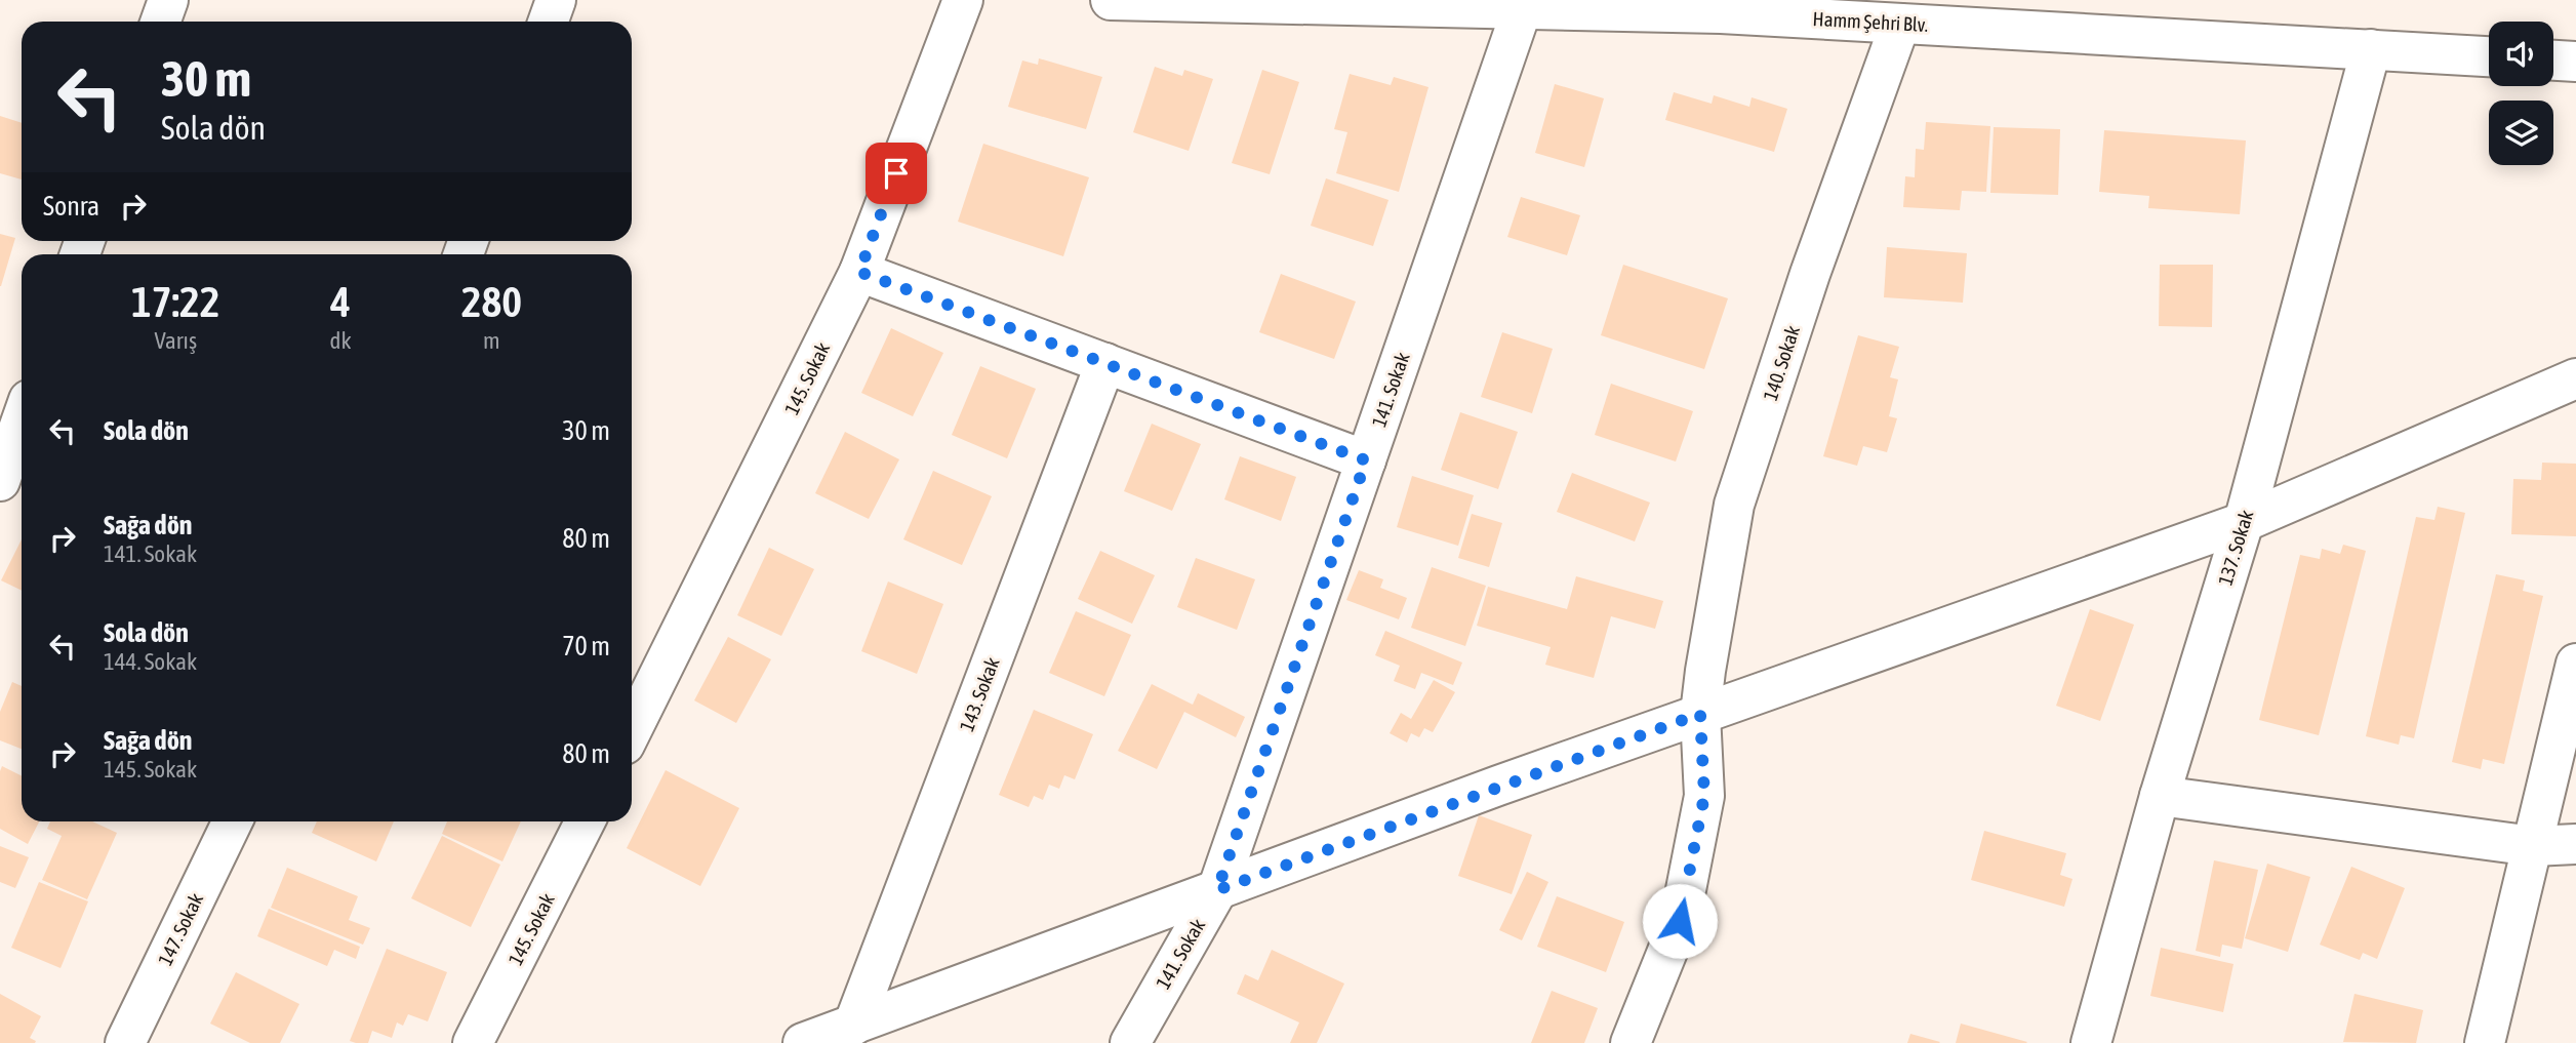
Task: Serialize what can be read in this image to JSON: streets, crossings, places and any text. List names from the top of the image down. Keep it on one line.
{"streets":{"street":["Hamm Şehri Blv.","140. Sokak","145. Sokak","141. Sokak","137. Sokak","143. Sokak","147. Sokak"]},"crossings":[["Hamm Şehri Blv.","140. Sokak"],["Hamm Şehri Blv.","141. Sokak"],["Hamm Şehri Blv.","137. Sokak"]],"page":{"turn":["30 m","Sola dön"],"then":"Sonra","eta":["17:22","Varış","4","dk","280","m"],"list":[{"name":"Sola dön","value":"30 m"},{"name":"Sağa dön","note":"141. Sokak","value":"80 m"},{"name":"Sola dön","note":"144. Sokak","value":"70 m"},{"name":"Sağa dön","note":"145. Sokak","value":"80 m"}]}}
